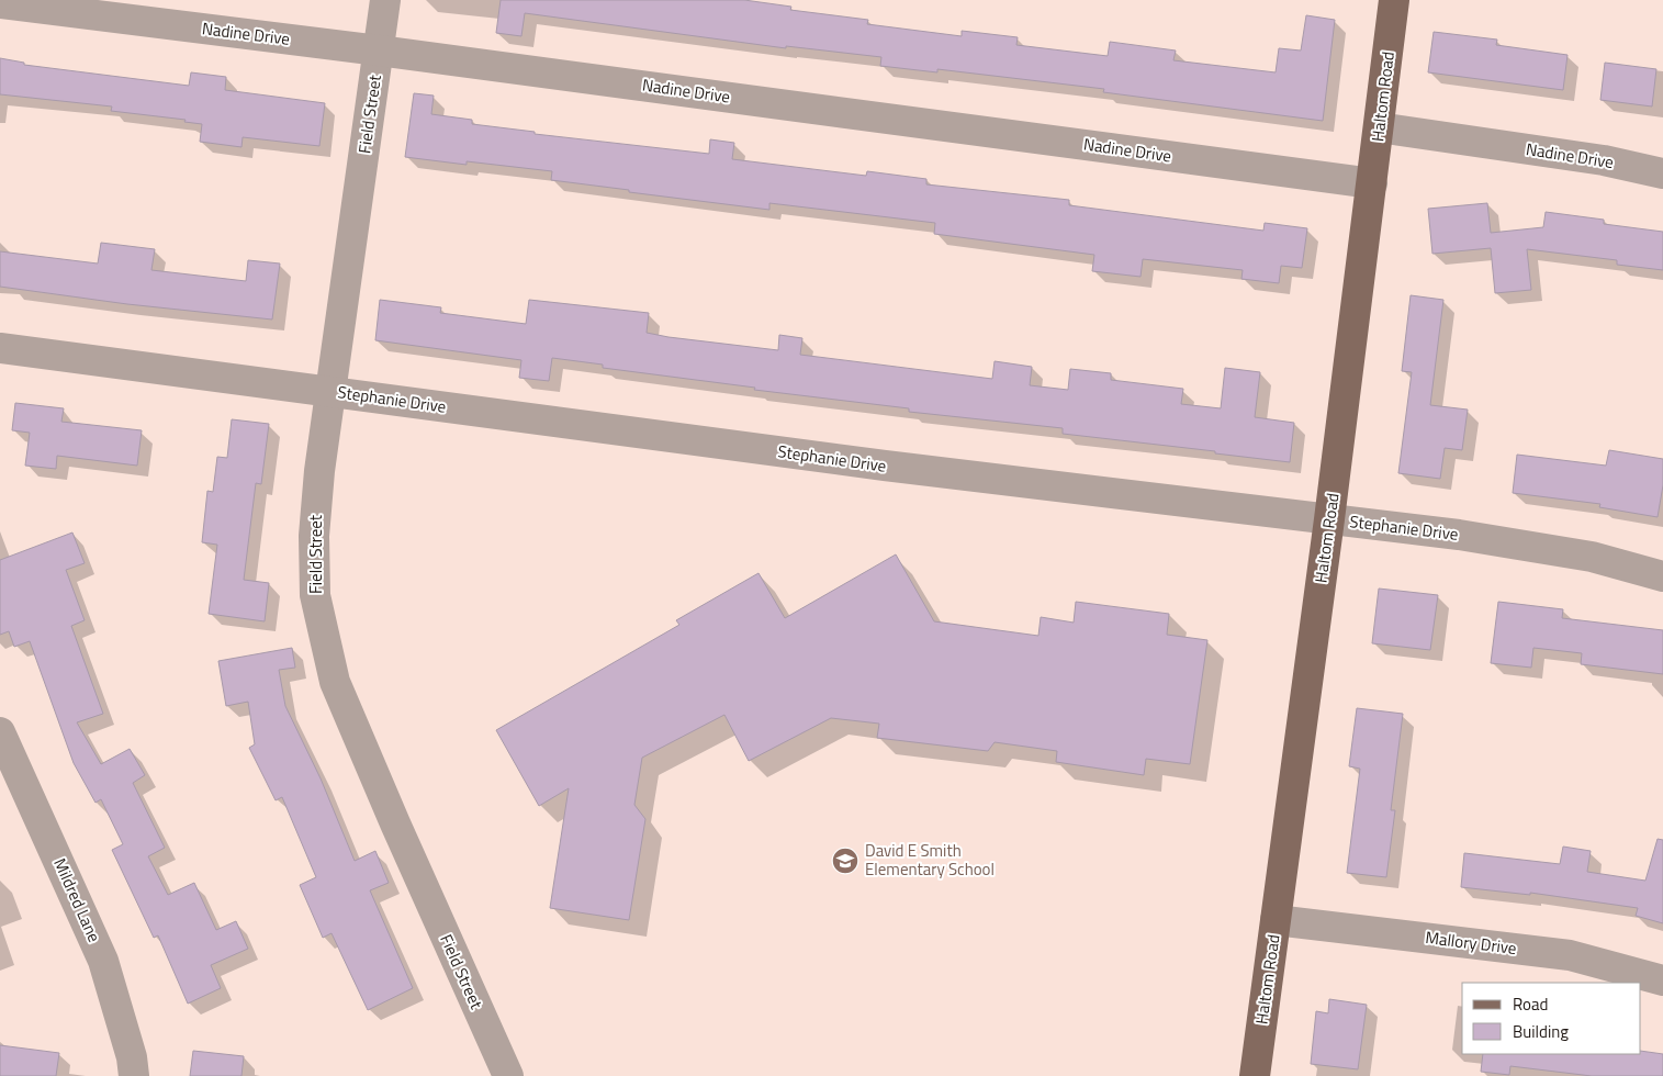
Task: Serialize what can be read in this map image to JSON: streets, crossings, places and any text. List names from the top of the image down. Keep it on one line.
{"streets":{"main road":["Haltom Road"],"street":["Nadine Drive","Field Street","Stephanie Drive","Mildred Lane","Mallory Drive"]},"crossings":[["Nadine Drive","Haltom Road"],["Nadine Drive","Field Street"],["Haltom Road","Stephanie Drive"],["Haltom Road","Mallory Drive"],["Field Street","Stephanie Drive"]],"places":{"school or university":["David E Smith Elementary School"]},"legend":["Road","Building"]}
